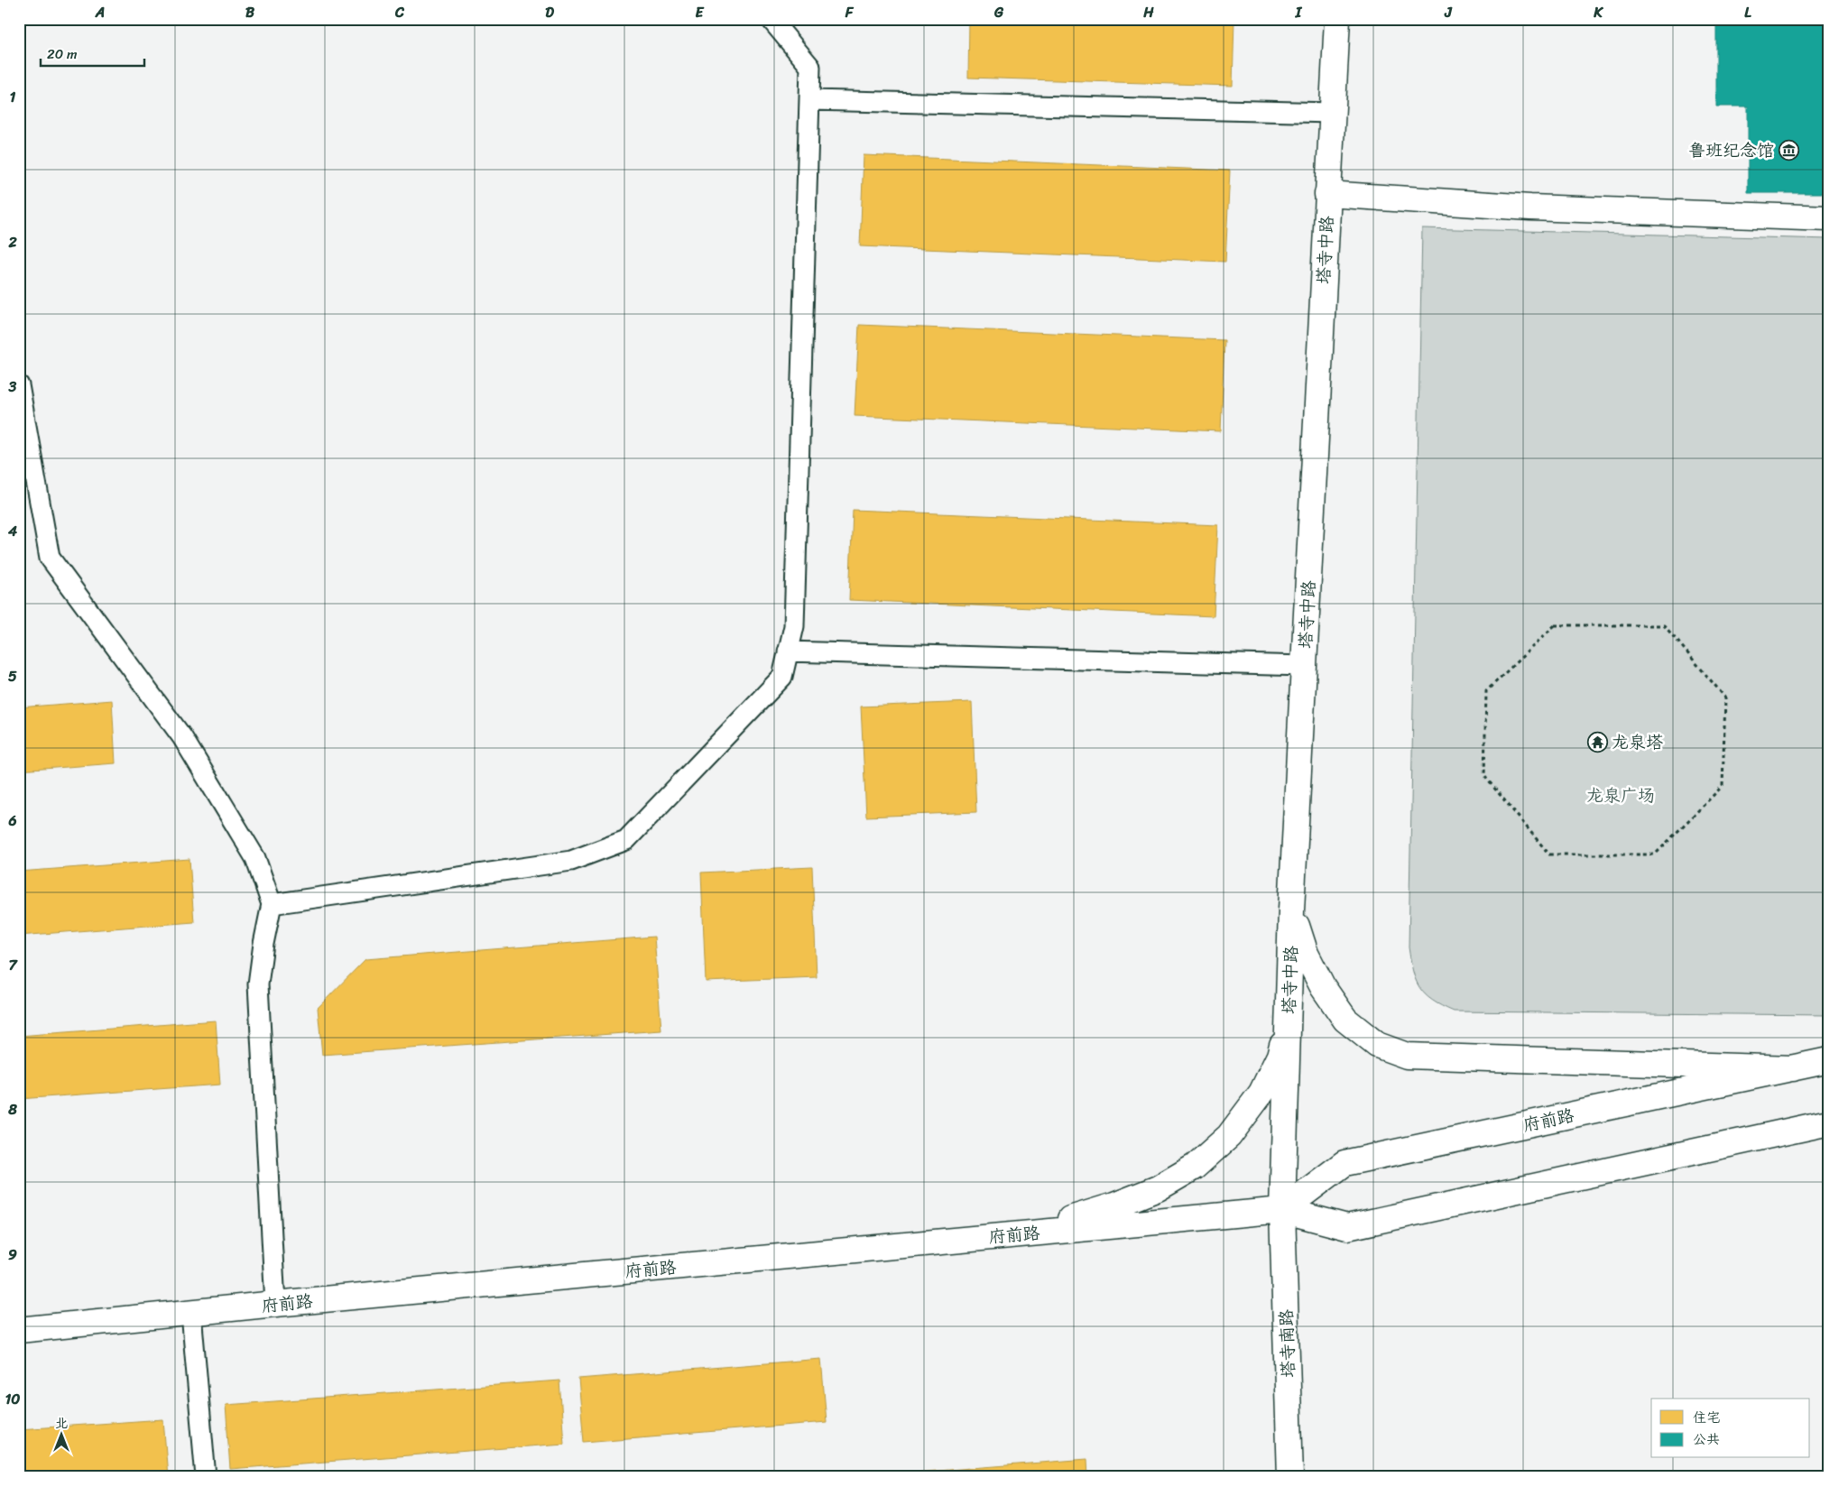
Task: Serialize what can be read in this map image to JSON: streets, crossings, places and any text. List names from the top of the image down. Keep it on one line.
{"streets":{"main road":["塔寺中路","府前路","塔寺南路"]},"crossings":[["塔寺中路","府前路"],["塔寺中路","塔寺南路"],["府前路","塔寺南路"]],"parks":["龙泉广场"],"places":{"museum":["鲁班纪念馆"],"temple":["龙泉塔"]},"legend":["住宅","公共"],"scale_bar":"20 m","north":"top","grid":{"columns":["A","B","C","D","E","F","G","H","I","J","K","L"],"rows":["1","2","3","4","5","6","7","8","9","10"]}}
